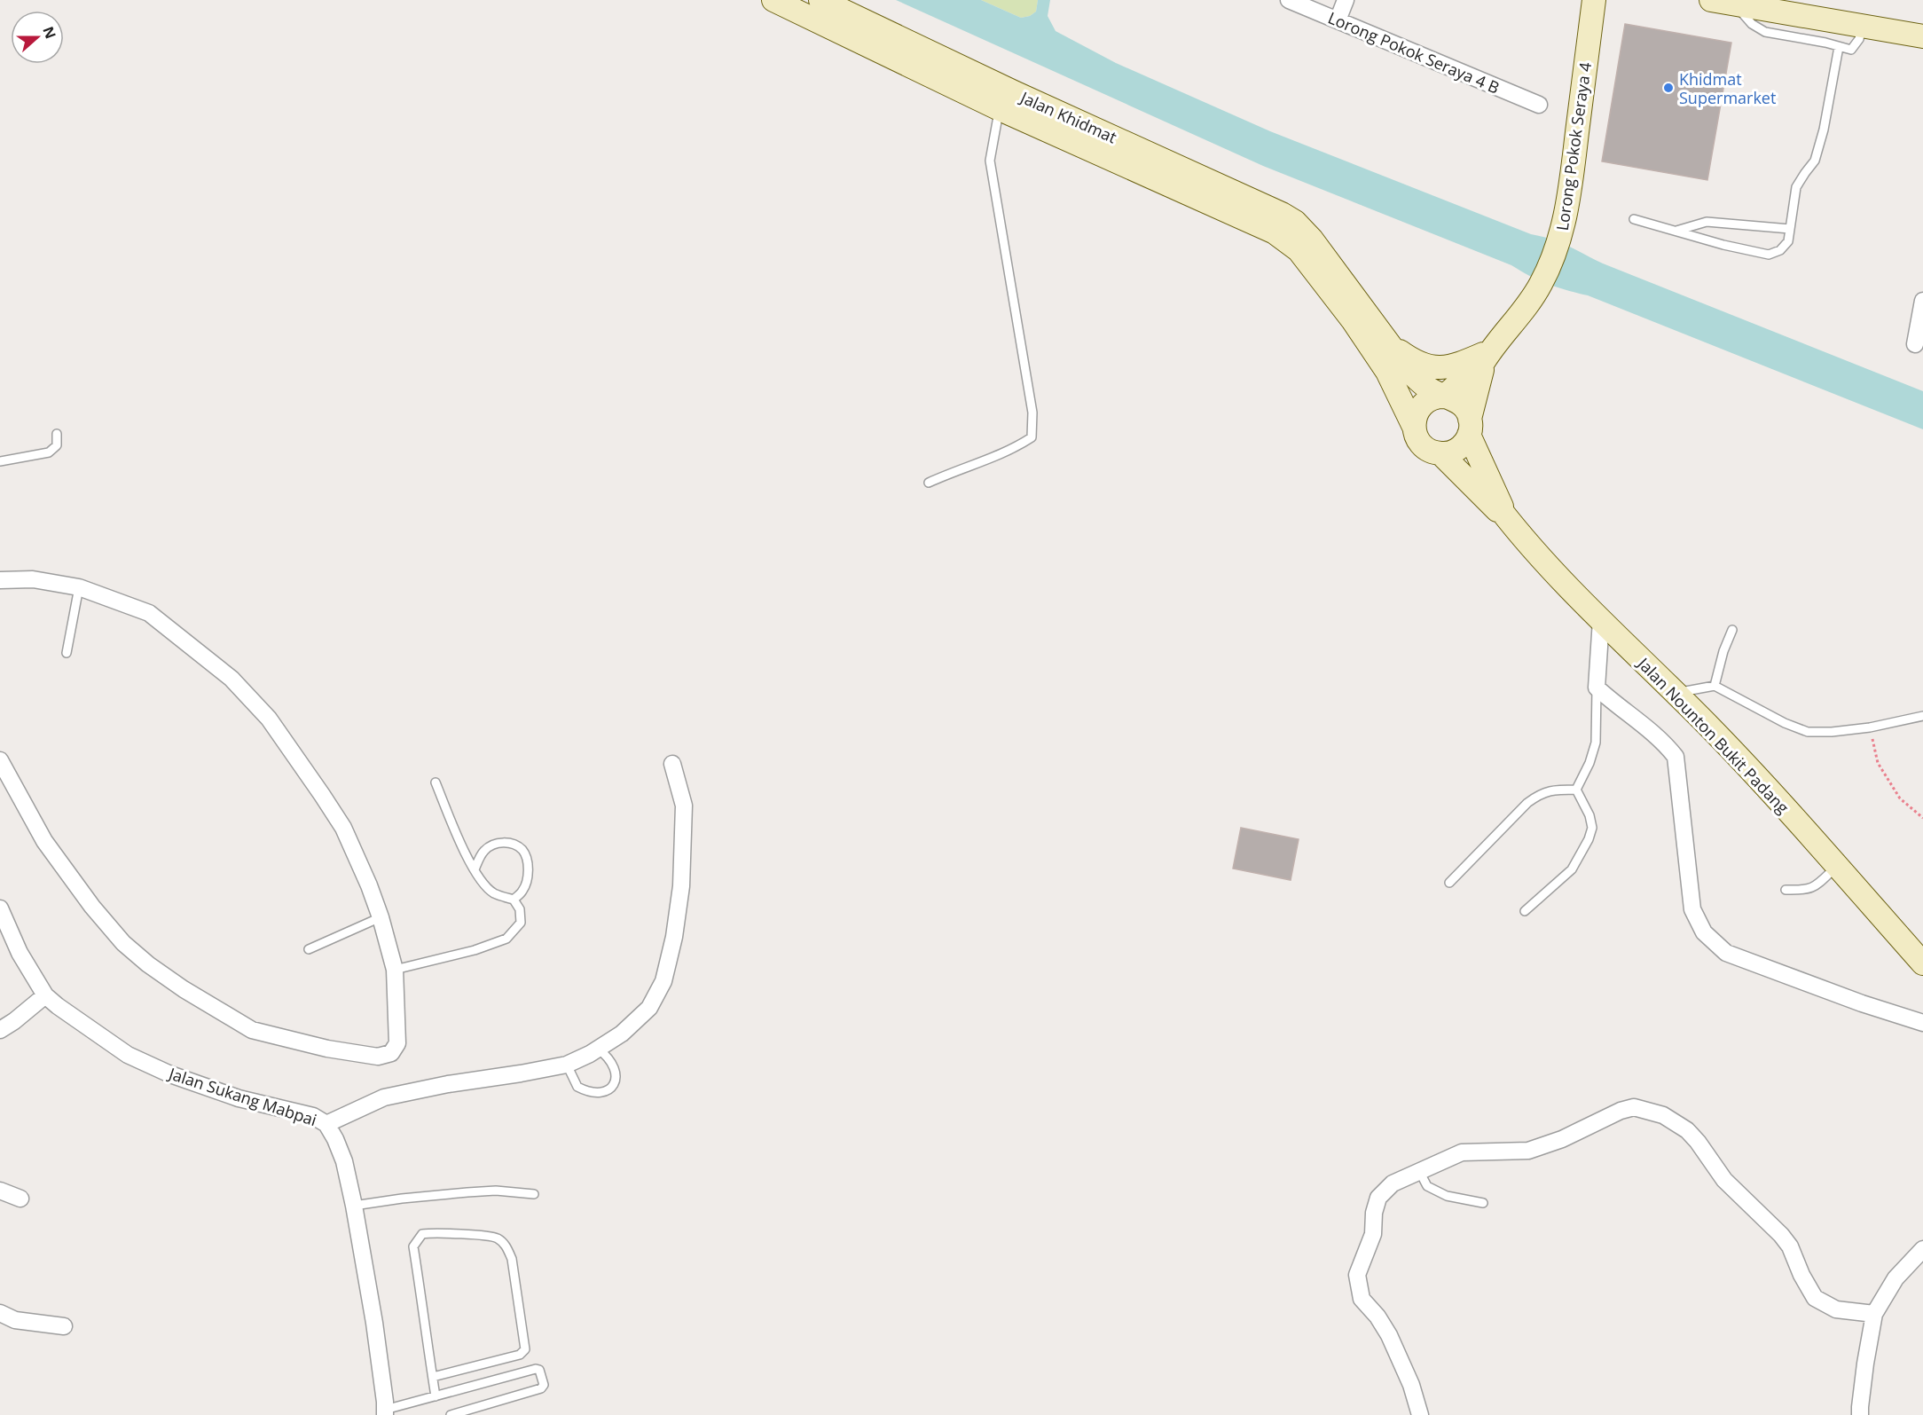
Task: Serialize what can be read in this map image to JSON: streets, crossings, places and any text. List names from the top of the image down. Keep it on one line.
{"streets":{"street":["Lorong Pokok Seraya 4 B","Jalan Khidmat","Lorong Pokok Seraya 4","Jalan Nounton Bukit Padang","Jalan Sukang Mabpai"]},"crossings":[["Jalan Khidmat","Lorong Pokok Seraya 4"],["Jalan Khidmat","Jalan Nounton Bukit Padang"],["Lorong Pokok Seraya 4","Jalan Nounton Bukit Padang"]],"places":["Khidmat Supermarket"],"north":"right"}
